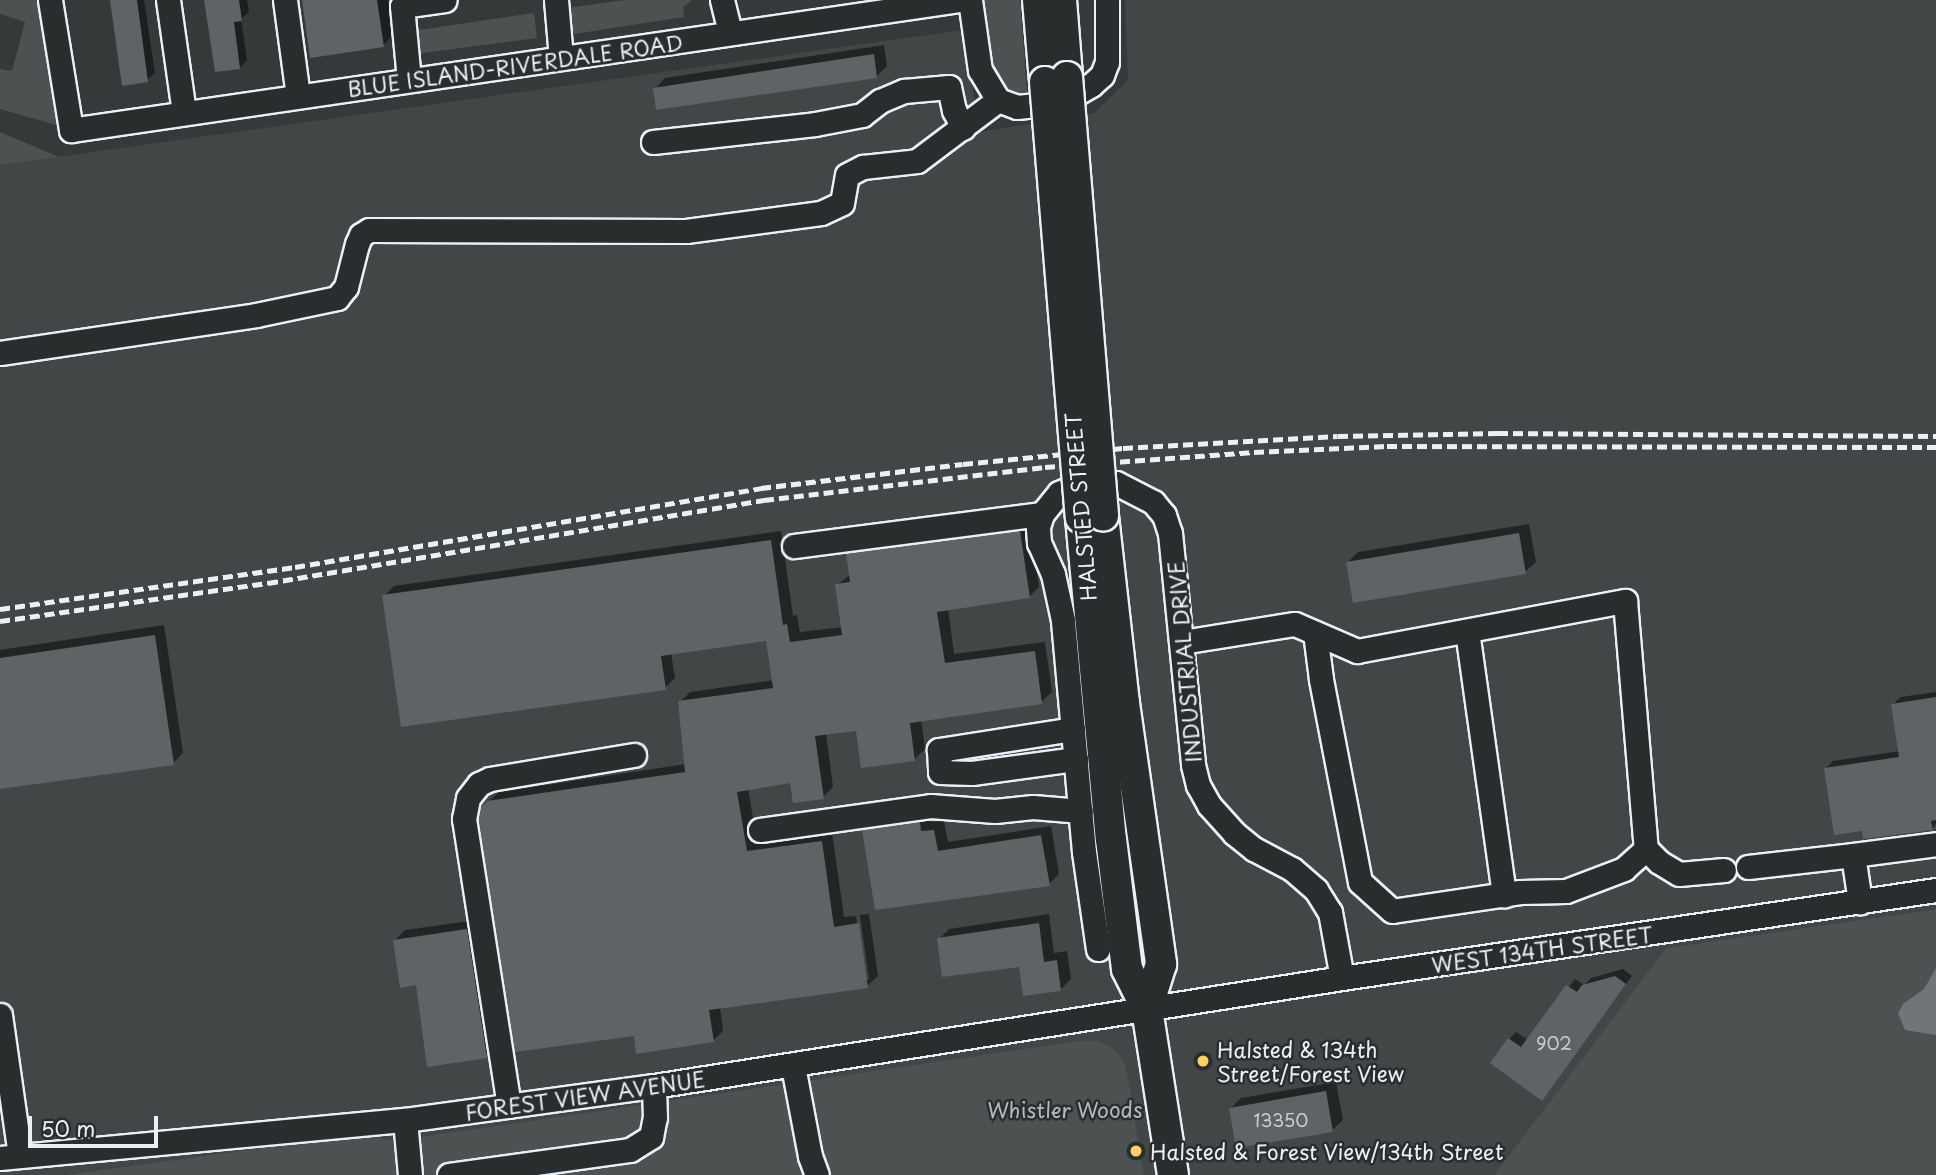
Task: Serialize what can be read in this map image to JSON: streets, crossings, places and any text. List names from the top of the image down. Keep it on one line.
{"streets":{"main road":["HALSTED STREET"],"street":["BLUE ISLAND-RIVERDALE ROAD","INDUSTRIAL DRIVE","WEST 134TH STREET","FOREST VIEW AVENUE"]},"crossings":[["HALSTED STREET","WEST 134TH STREET"],["HALSTED STREET","FOREST VIEW AVENUE"],["INDUSTRIAL DRIVE","WEST 134TH STREET"],["WEST 134TH STREET","FOREST VIEW AVENUE"]],"parks":["Whistler Woods"],"places":["Halsted & 134th Street/Forest View","Halsted & Forest View/134th Street"],"house_numbers":["902","13350"],"scale_bar":"50 m"}
